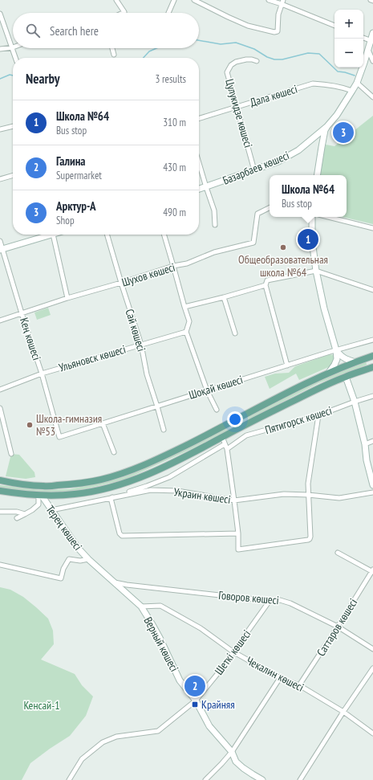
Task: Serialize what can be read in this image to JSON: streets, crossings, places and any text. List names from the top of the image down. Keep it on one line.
{"streets":{"street":["Дала көшесі","Цулукидзе көшесі","Базарбаев көшесі","Шухов көшесі","Сай көшесі","Кең көшесі","Ульяновск көшесі","Шоқай көшесі","Пятигорск көшесі","Украин көшесі","Терең көшесі","Говоров көшесі","Саттаров көшесі","Верный көшесі","Шеткі көшесі","Чекалин көшесі"]},"crossings":[["Дала көшесі","Цулукидзе көшесі"],["Цулукидзе көшесі","Базарбаев көшесі"],["Шухов көшесі","Сай көшесі"],["Шухов көшесі","Кең көшесі"],["Сай көшесі","Ульяновск көшесі"],["Сай көшесі","Шоқай көшесі"],["Кең көшесі","Ульяновск көшесі"],["Кең көшесі","Шоқай көшесі"],["Украин көшесі","Терең көшесі"],["Терең көшесі","Верный көшесі"],["Говоров көшесі","Саттаров көшесі"],["Говоров көшесі","Верный көшесі"],["Говоров көшесі","Шеткі көшесі"],["Саттаров көшесі","Чекалин көшесі"],["Верный көшесі","Шеткі көшесі"],["Верный көшесі","Чекалин көшесі"],["Шеткі көшесі","Чекалин көшесі"]],"parks":["Кенсай-1"],"places":{"other":["Общеобразовательная школа №64","Школа-гимназия №53"],"transit":["Крайняя"]},"page":{"map_buttons":["+","−"],"search":"Search here","heading":["Nearby","3 results"],"list":[{"mark":"1","name":"Школа №64","note":"Bus stop","value":"310 m"},{"mark":"2","name":"Галина","note":"Supermarket","value":"430 m"},{"mark":"3","name":"Арктур-А","note":"Shop","value":"490 m"}],"pins":["3","1","2"],"popup":["Школа №64","Bus stop"]}}
